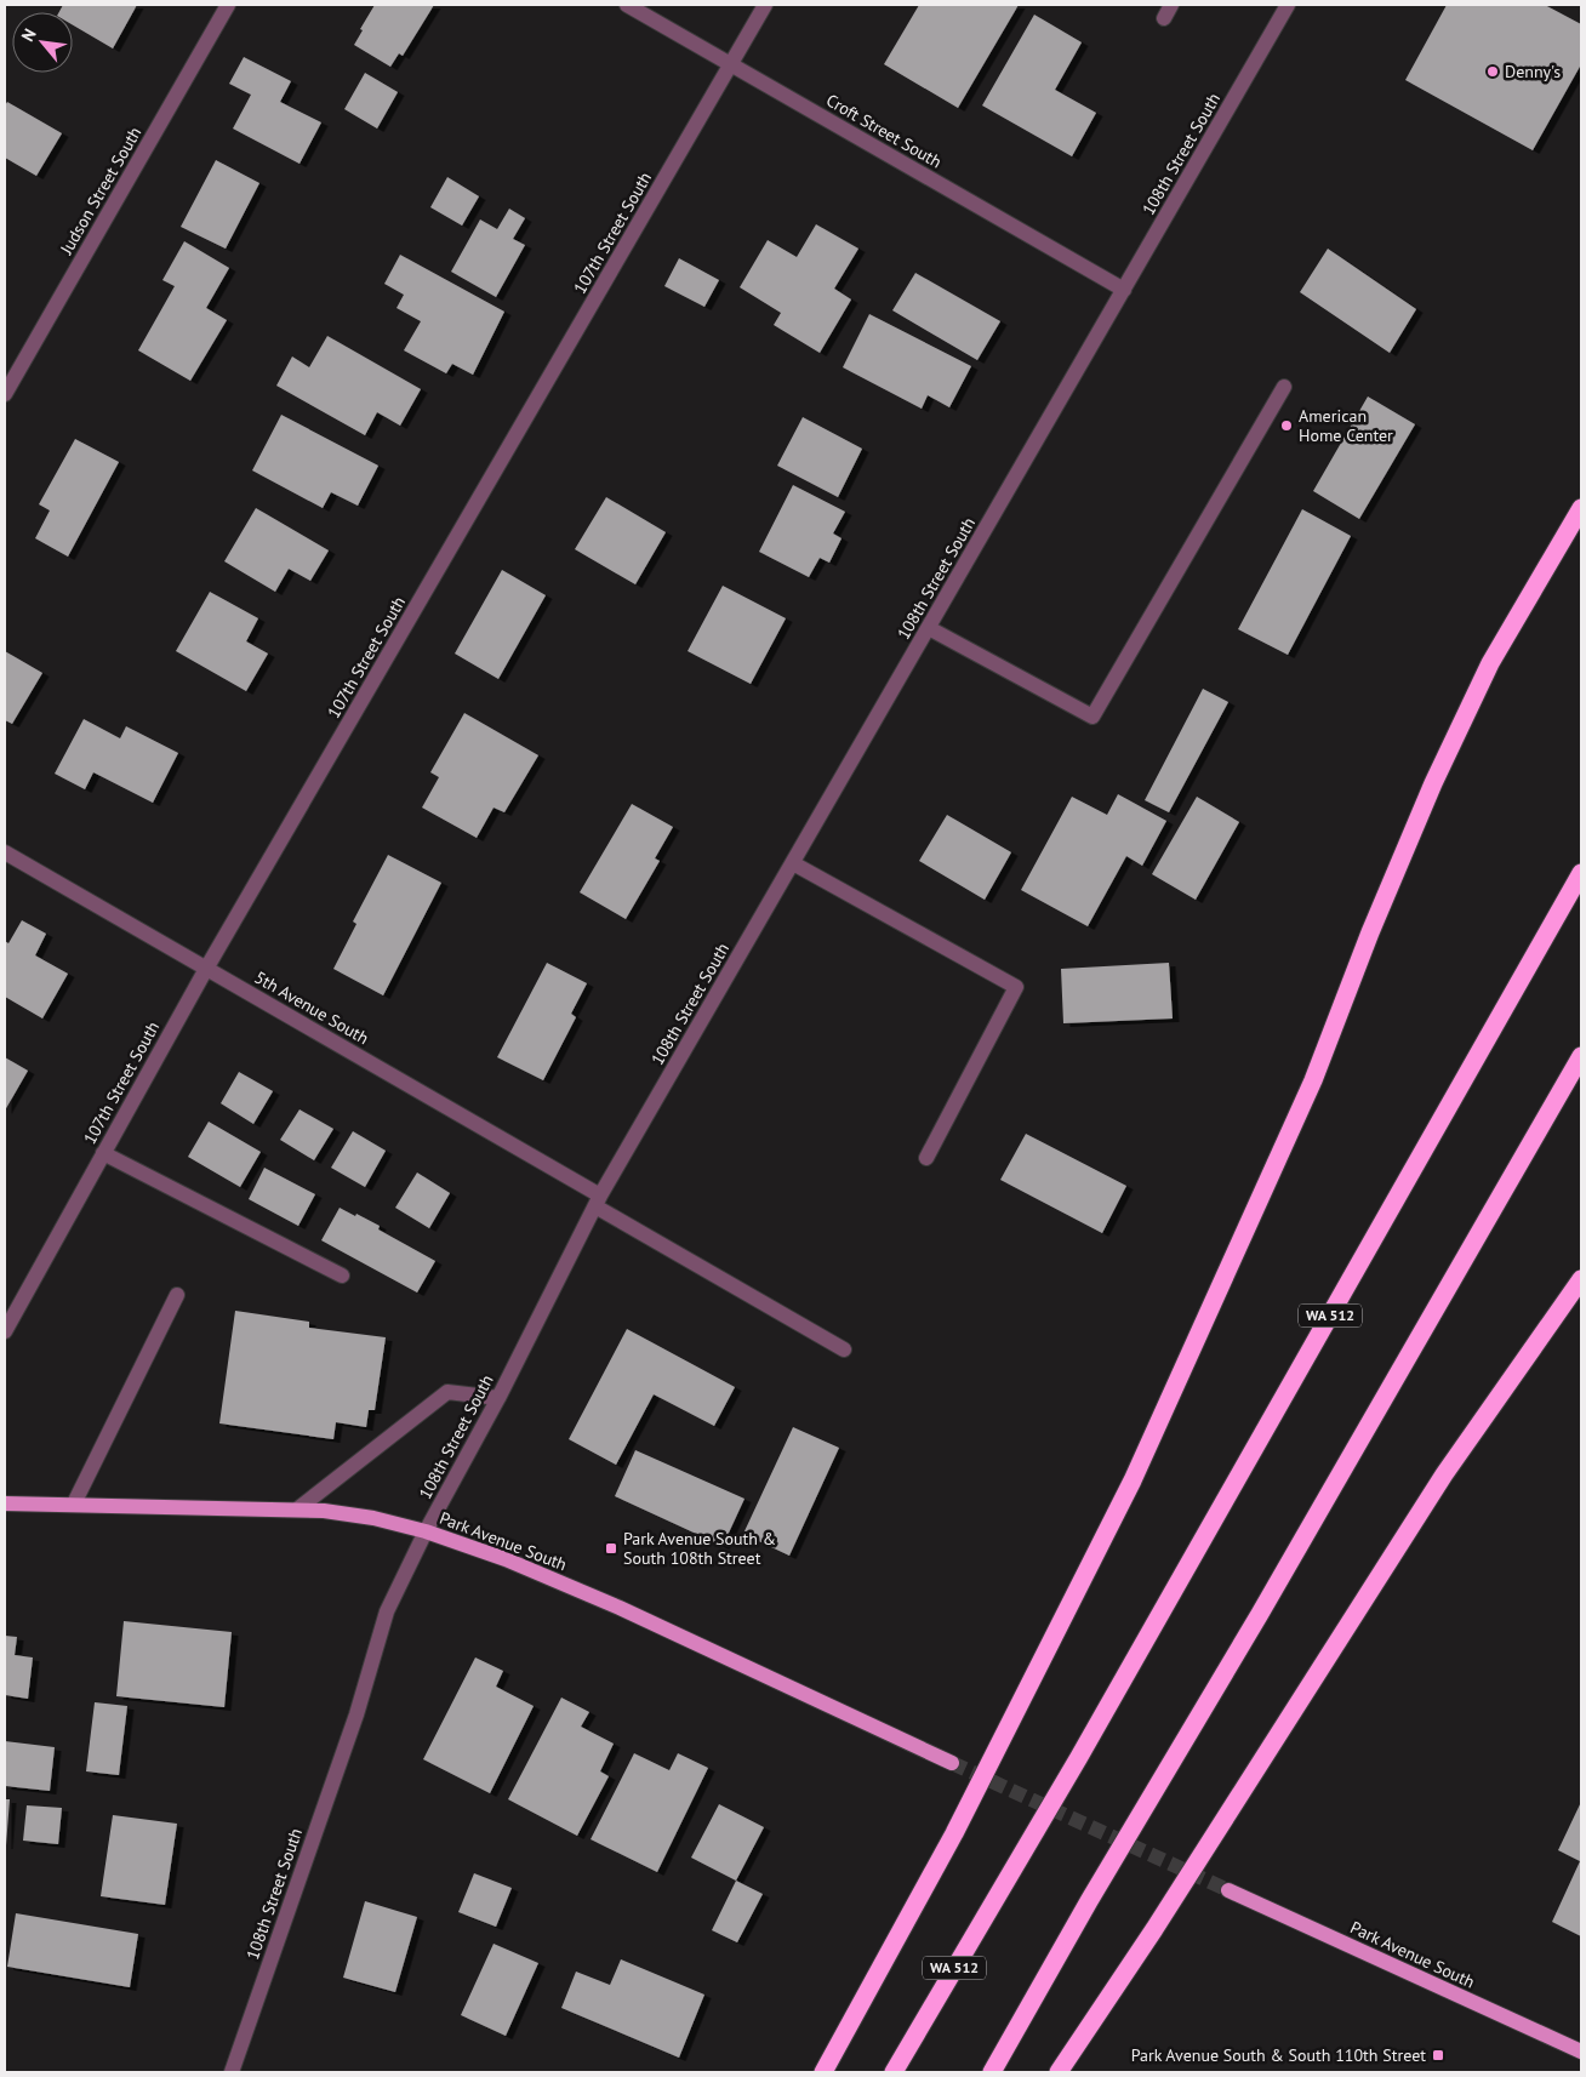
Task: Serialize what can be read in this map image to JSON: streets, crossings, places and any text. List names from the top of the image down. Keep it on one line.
{"streets":{"highway":["WA 512"],"main road":["Park Avenue South"],"street":["Croft Street South","108th Street South","Judson Street South","107th Street South","5th Avenue South"]},"crossings":[["Croft Street South","108th Street South"],["Croft Street South","107th Street South"],["108th Street South","5th Avenue South"],["108th Street South","Park Avenue South"],["107th Street South","5th Avenue South"]],"places":{"other":["Denny's","American Home Center"],"transit":["Park Avenue South & South 108th Street","Park Avenue South & South 110th Street"]},"north":"top left"}
